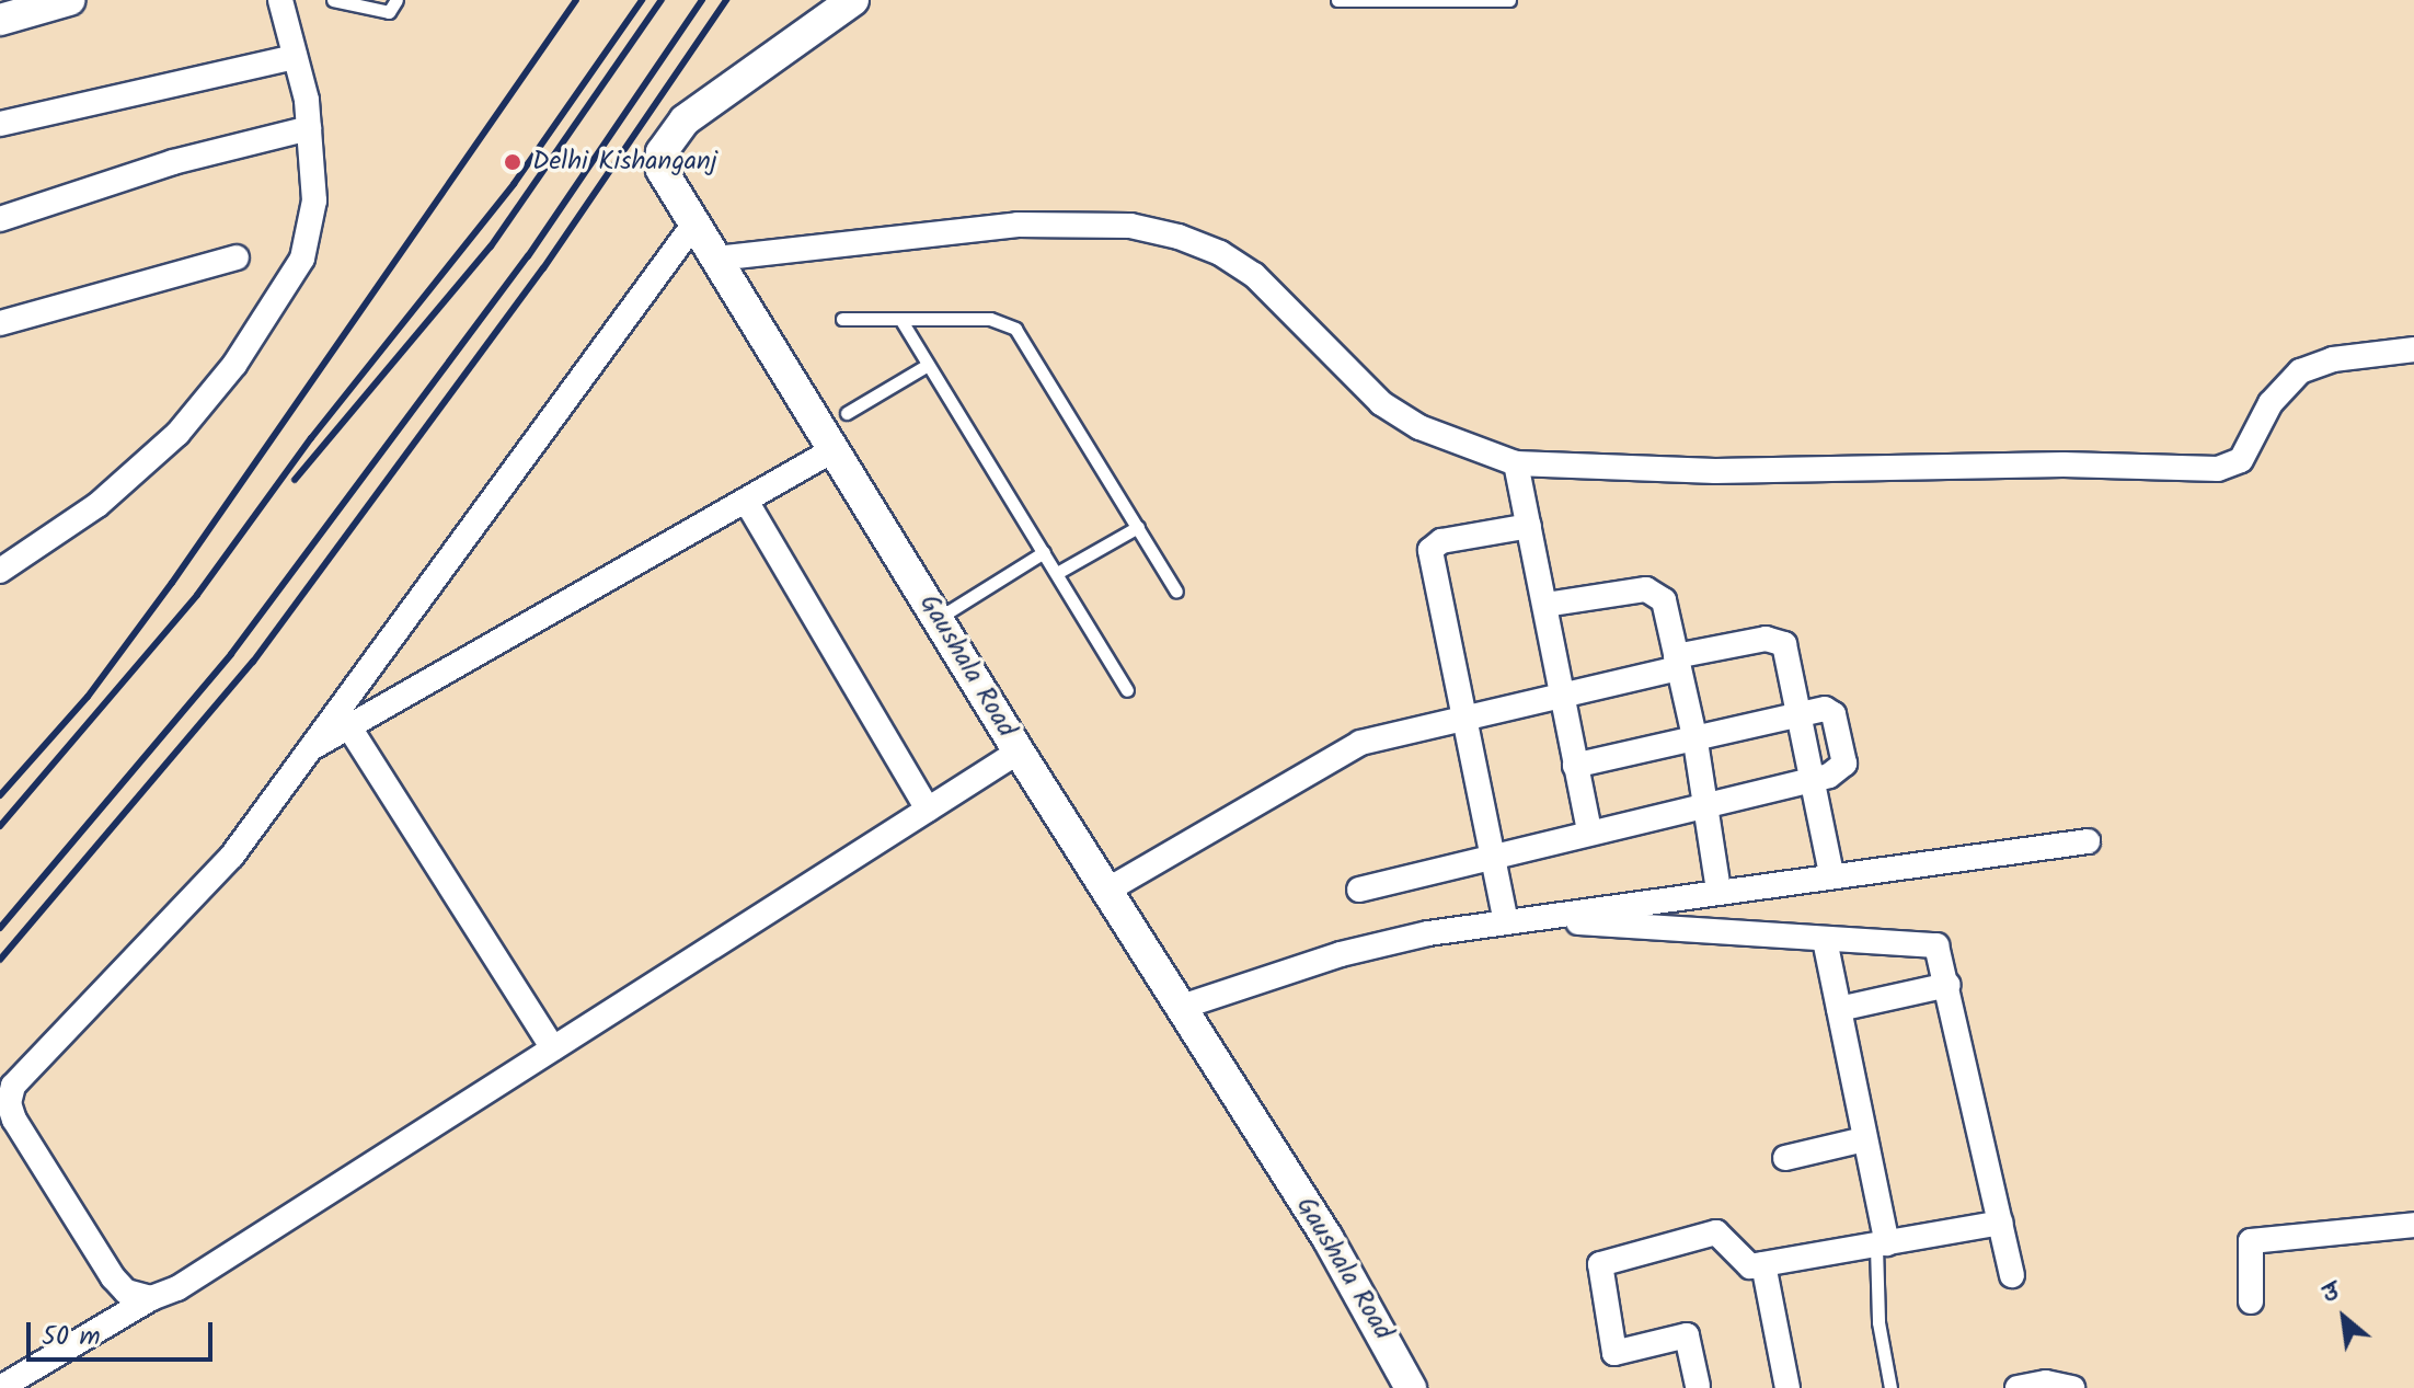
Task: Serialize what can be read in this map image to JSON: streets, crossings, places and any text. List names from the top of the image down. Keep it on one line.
{"streets":{"street":["Gaushala Road"]},"places":["Delhi Kishanganj"],"scale_bar":"50 m","north":"top left"}
